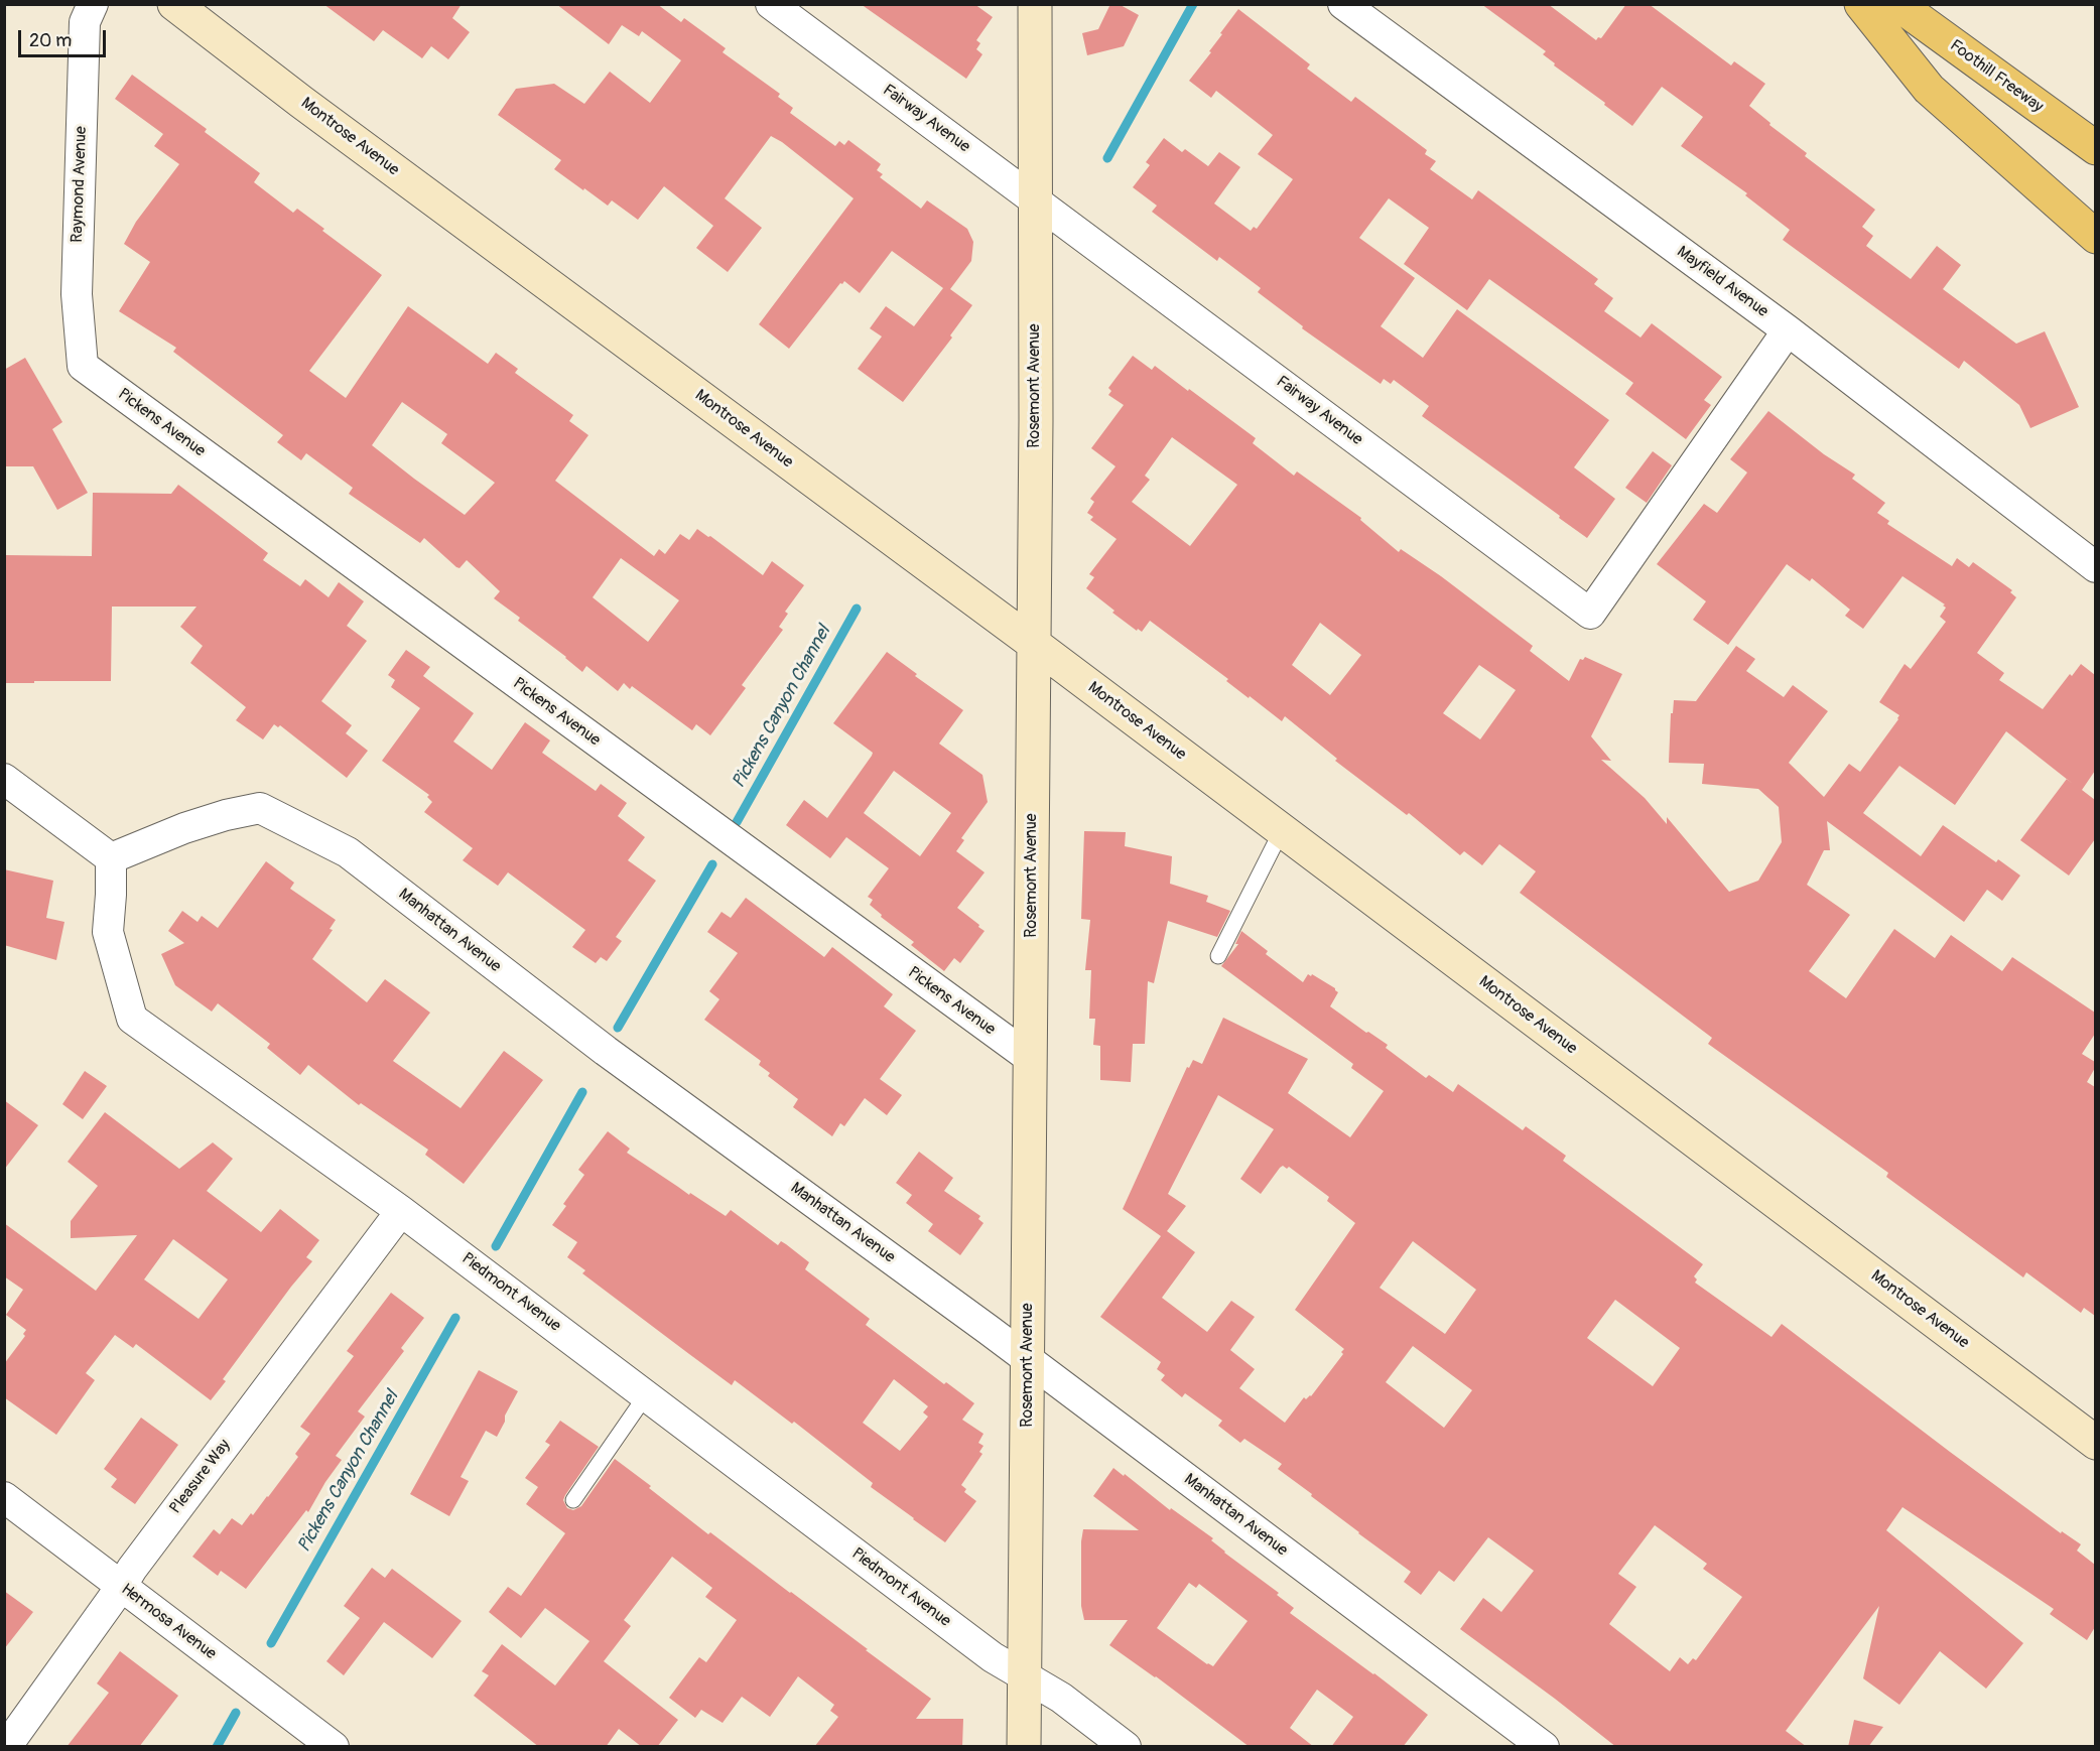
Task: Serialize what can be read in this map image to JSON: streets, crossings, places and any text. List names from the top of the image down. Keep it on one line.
{"streets":{"highway":["Foothill Freeway"],"street":["Fairway Avenue","Montrose Avenue","Raymond Avenue","Mayfield Avenue","Rosemont Avenue","Pickens Avenue","Manhattan Avenue","Piedmont Avenue","Pleasure Way","Hermosa Avenue"]},"crossings":[["Fairway Avenue","Mayfield Avenue"],["Fairway Avenue","Rosemont Avenue"],["Montrose Avenue","Rosemont Avenue"],["Raymond Avenue","Pickens Avenue"],["Rosemont Avenue","Pickens Avenue"],["Rosemont Avenue","Manhattan Avenue"],["Rosemont Avenue","Piedmont Avenue"],["Manhattan Avenue","Piedmont Avenue"],["Piedmont Avenue","Pleasure Way"],["Pleasure Way","Hermosa Avenue"]],"water":["Pickens Canyon Channel"],"scale_bar":"20 m"}
